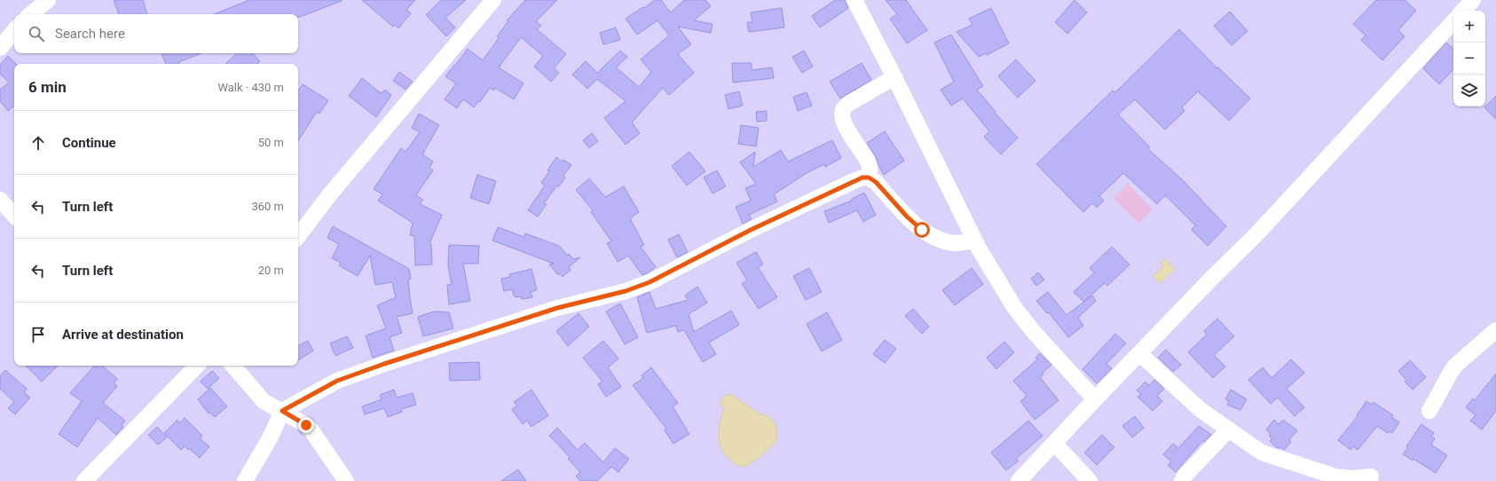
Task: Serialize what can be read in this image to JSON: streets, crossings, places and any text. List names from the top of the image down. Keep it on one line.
{"page":{"map_buttons":["+","−"],"search":"Search here","heading":["6 min","Walk · 430 m"],"list":[["Continue","50 m"],["Turn left","360 m"],["Turn left","20 m"],"Arrive at destination"]}}
